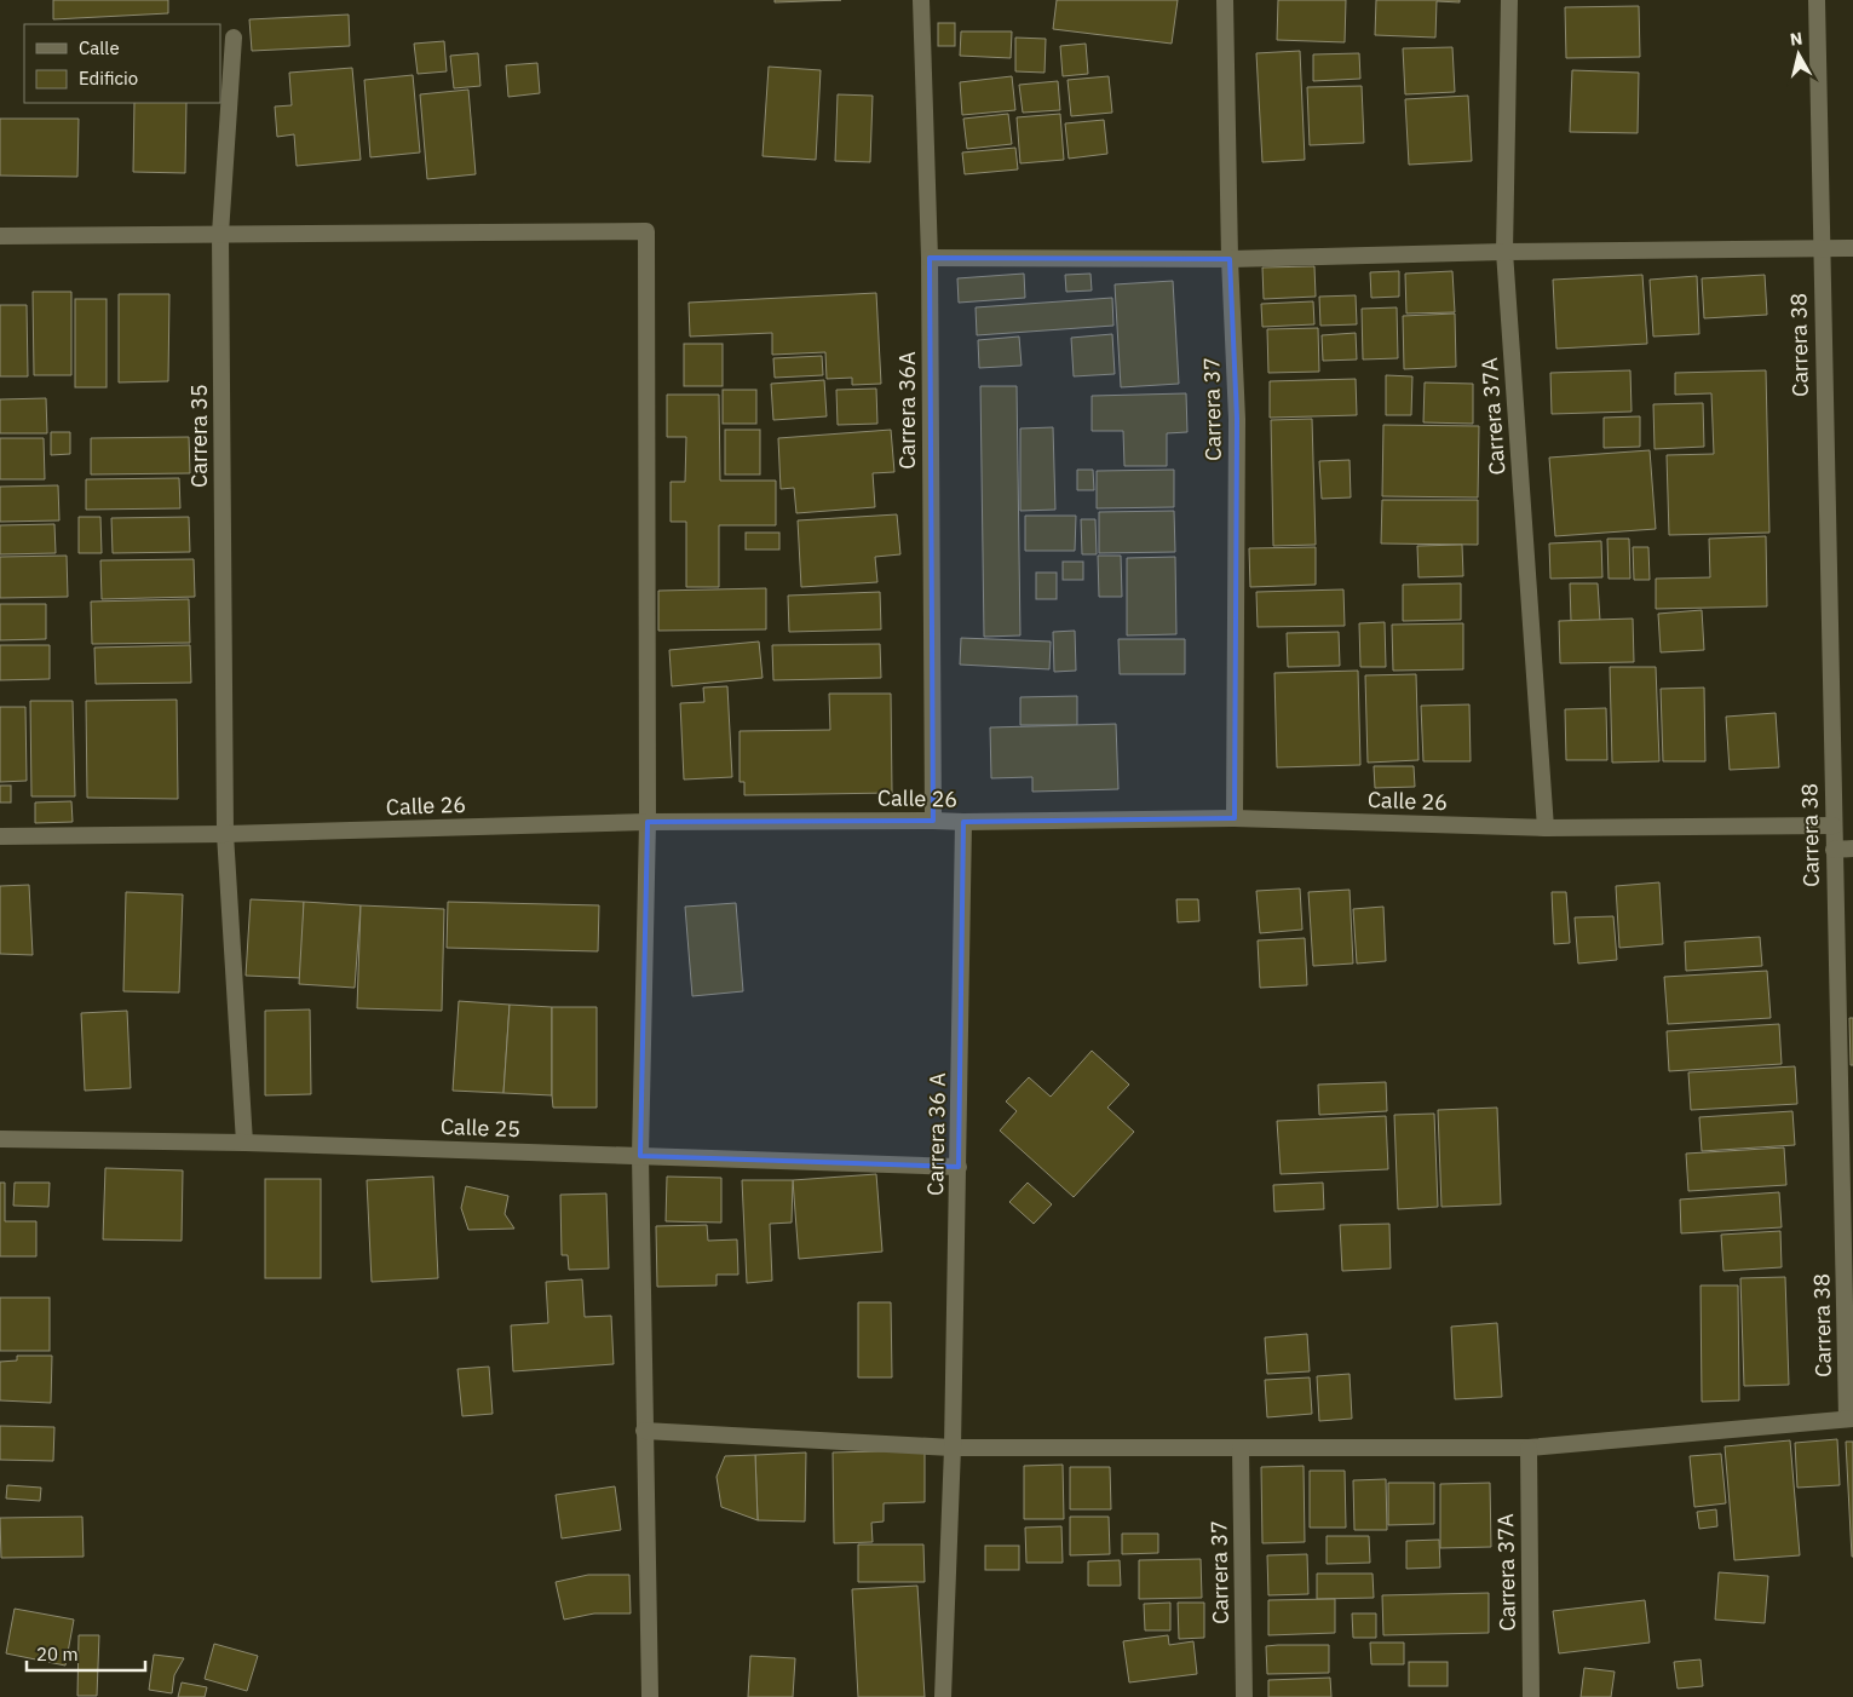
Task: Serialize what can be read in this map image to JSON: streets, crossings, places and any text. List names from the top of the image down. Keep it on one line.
{"streets":{"street":["Carrera 38","Carrera 37","Carrera 36A","Carrera 37A","Carrera 35","Calle 26","Calle 25","Carrera 36 A"]},"crossings":[["Carrera 38","Calle 26"],["Carrera 37","Calle 26"],["Carrera 36A","Calle 26"],["Carrera 37A","Calle 26"],["Carrera 35","Calle 26"],["Carrera 35","Calle 25"],["Calle 26","Carrera 36 A"],["Calle 25","Carrera 36 A"]],"legend":["Calle","Edificio"],"scale_bar":"20 m","north":"top"}
